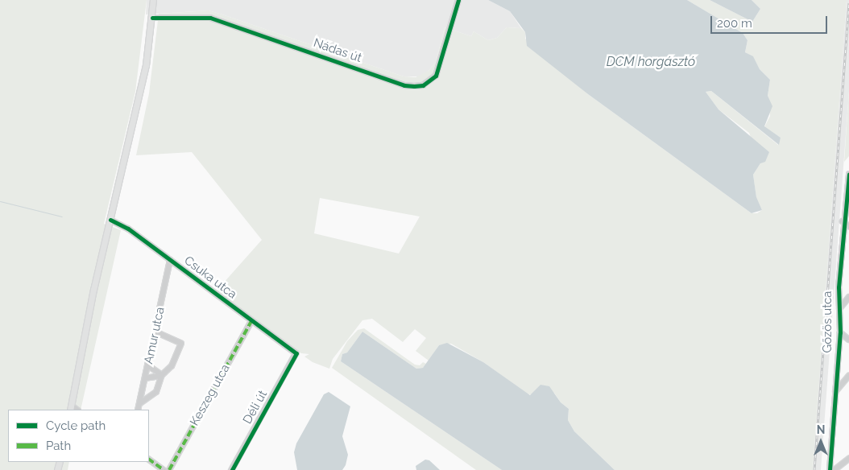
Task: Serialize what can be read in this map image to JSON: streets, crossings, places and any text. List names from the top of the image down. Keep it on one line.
{"streets":{"street":["Nádas út","Csuka utca","Gőzös utca","Amur utca","Keszeg utca","Déli út"]},"crossings":[["Csuka utca","Amur utca"],["Csuka utca","Keszeg utca"],["Csuka utca","Déli út"]],"water":["DCM horgásztó"],"legend":["Cycle path","Path"],"scale_bar":"200 m","north":"top"}
